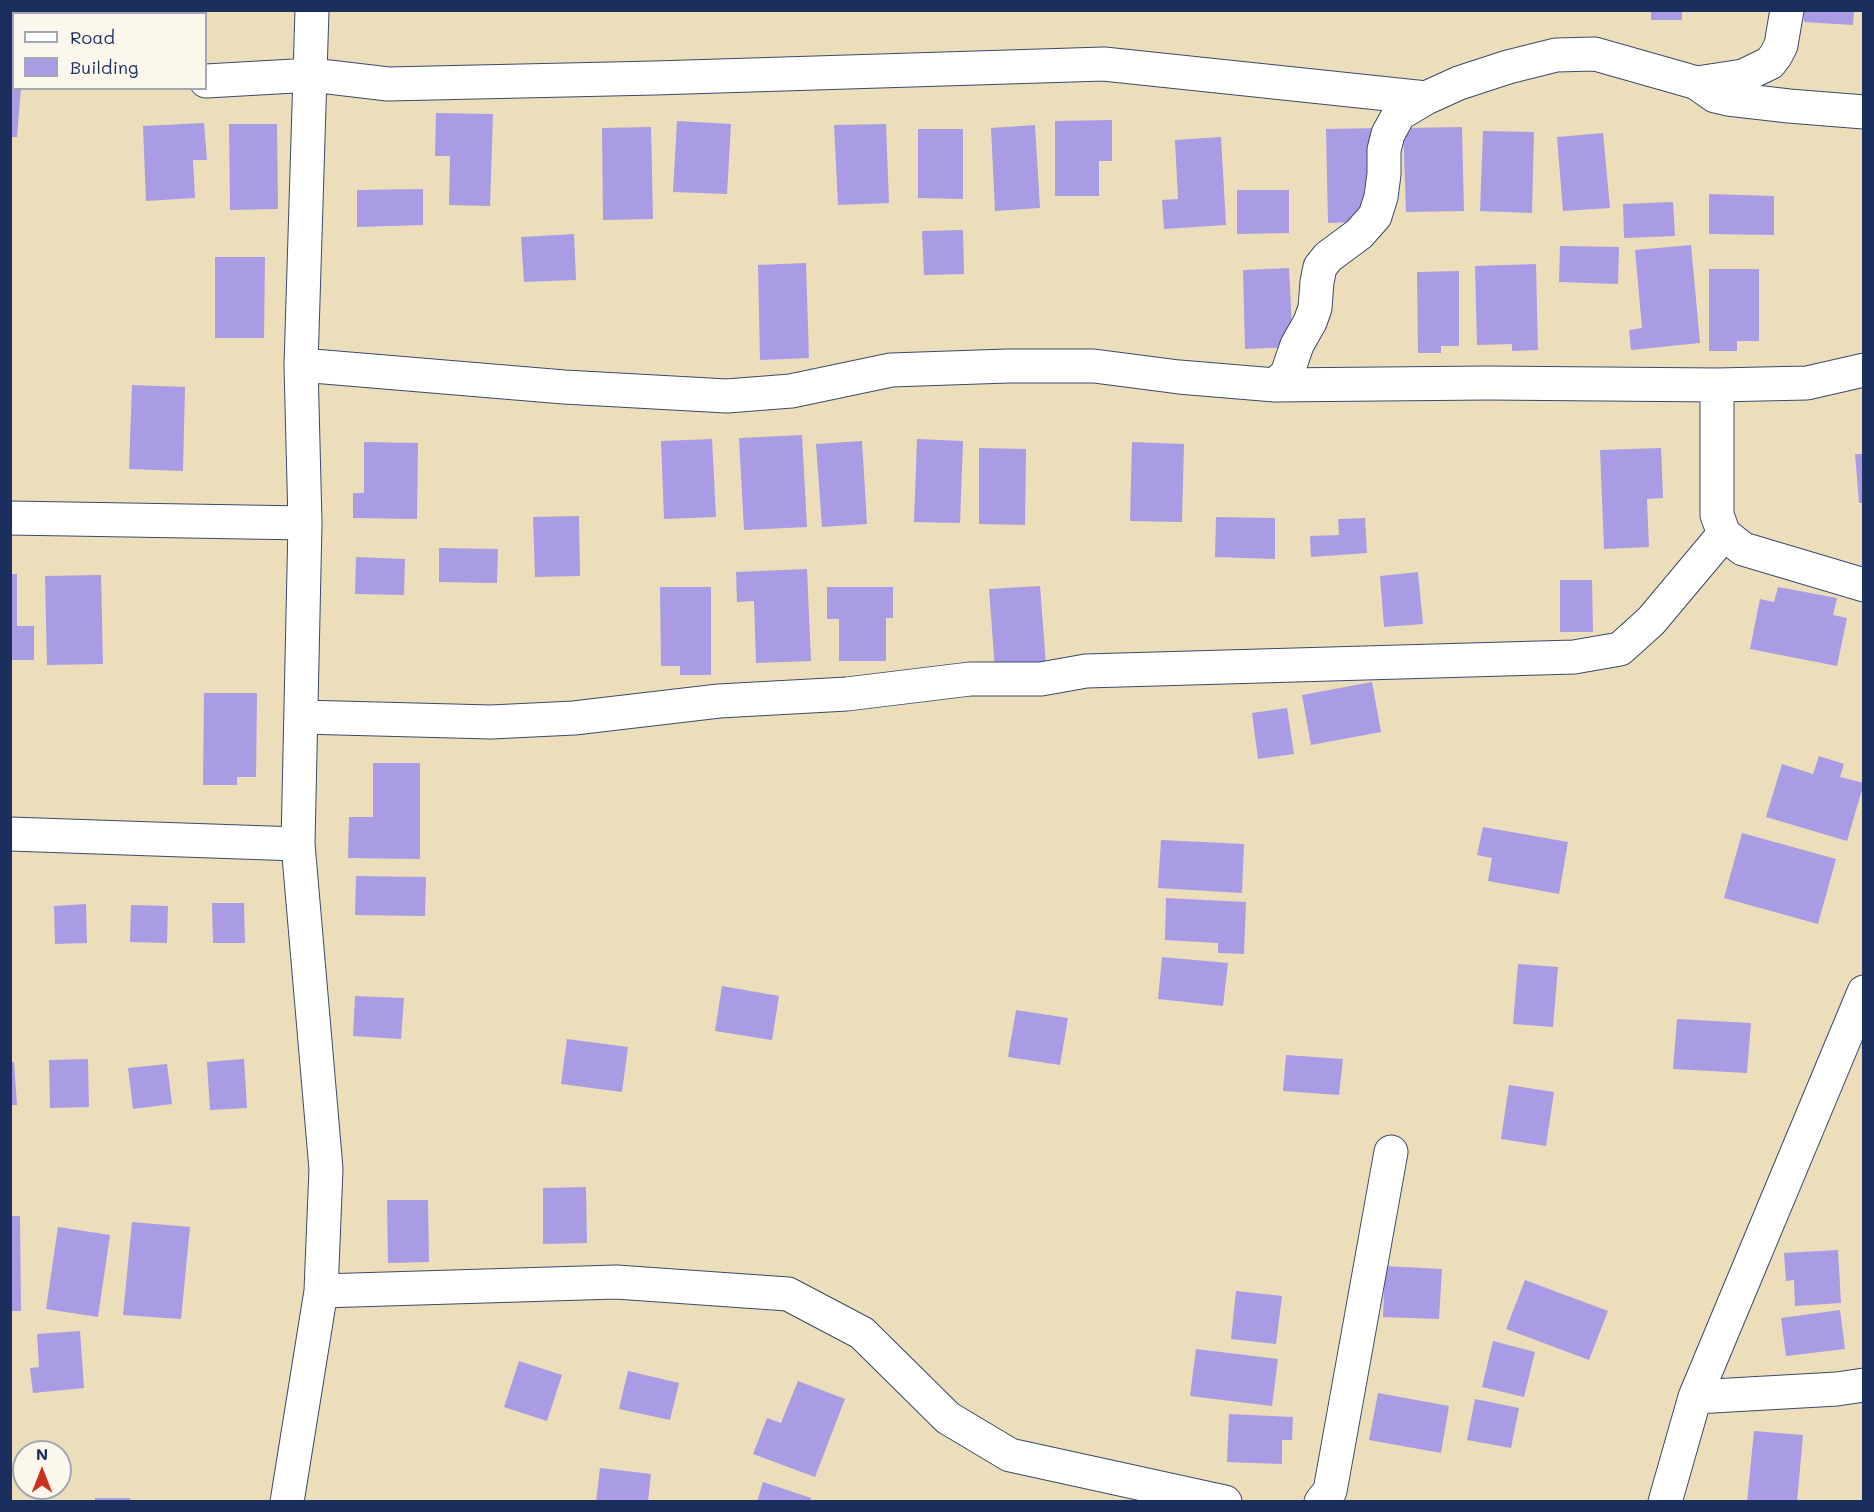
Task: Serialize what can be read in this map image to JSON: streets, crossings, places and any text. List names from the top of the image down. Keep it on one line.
{"legend":["Road","Building"],"north":"top"}
